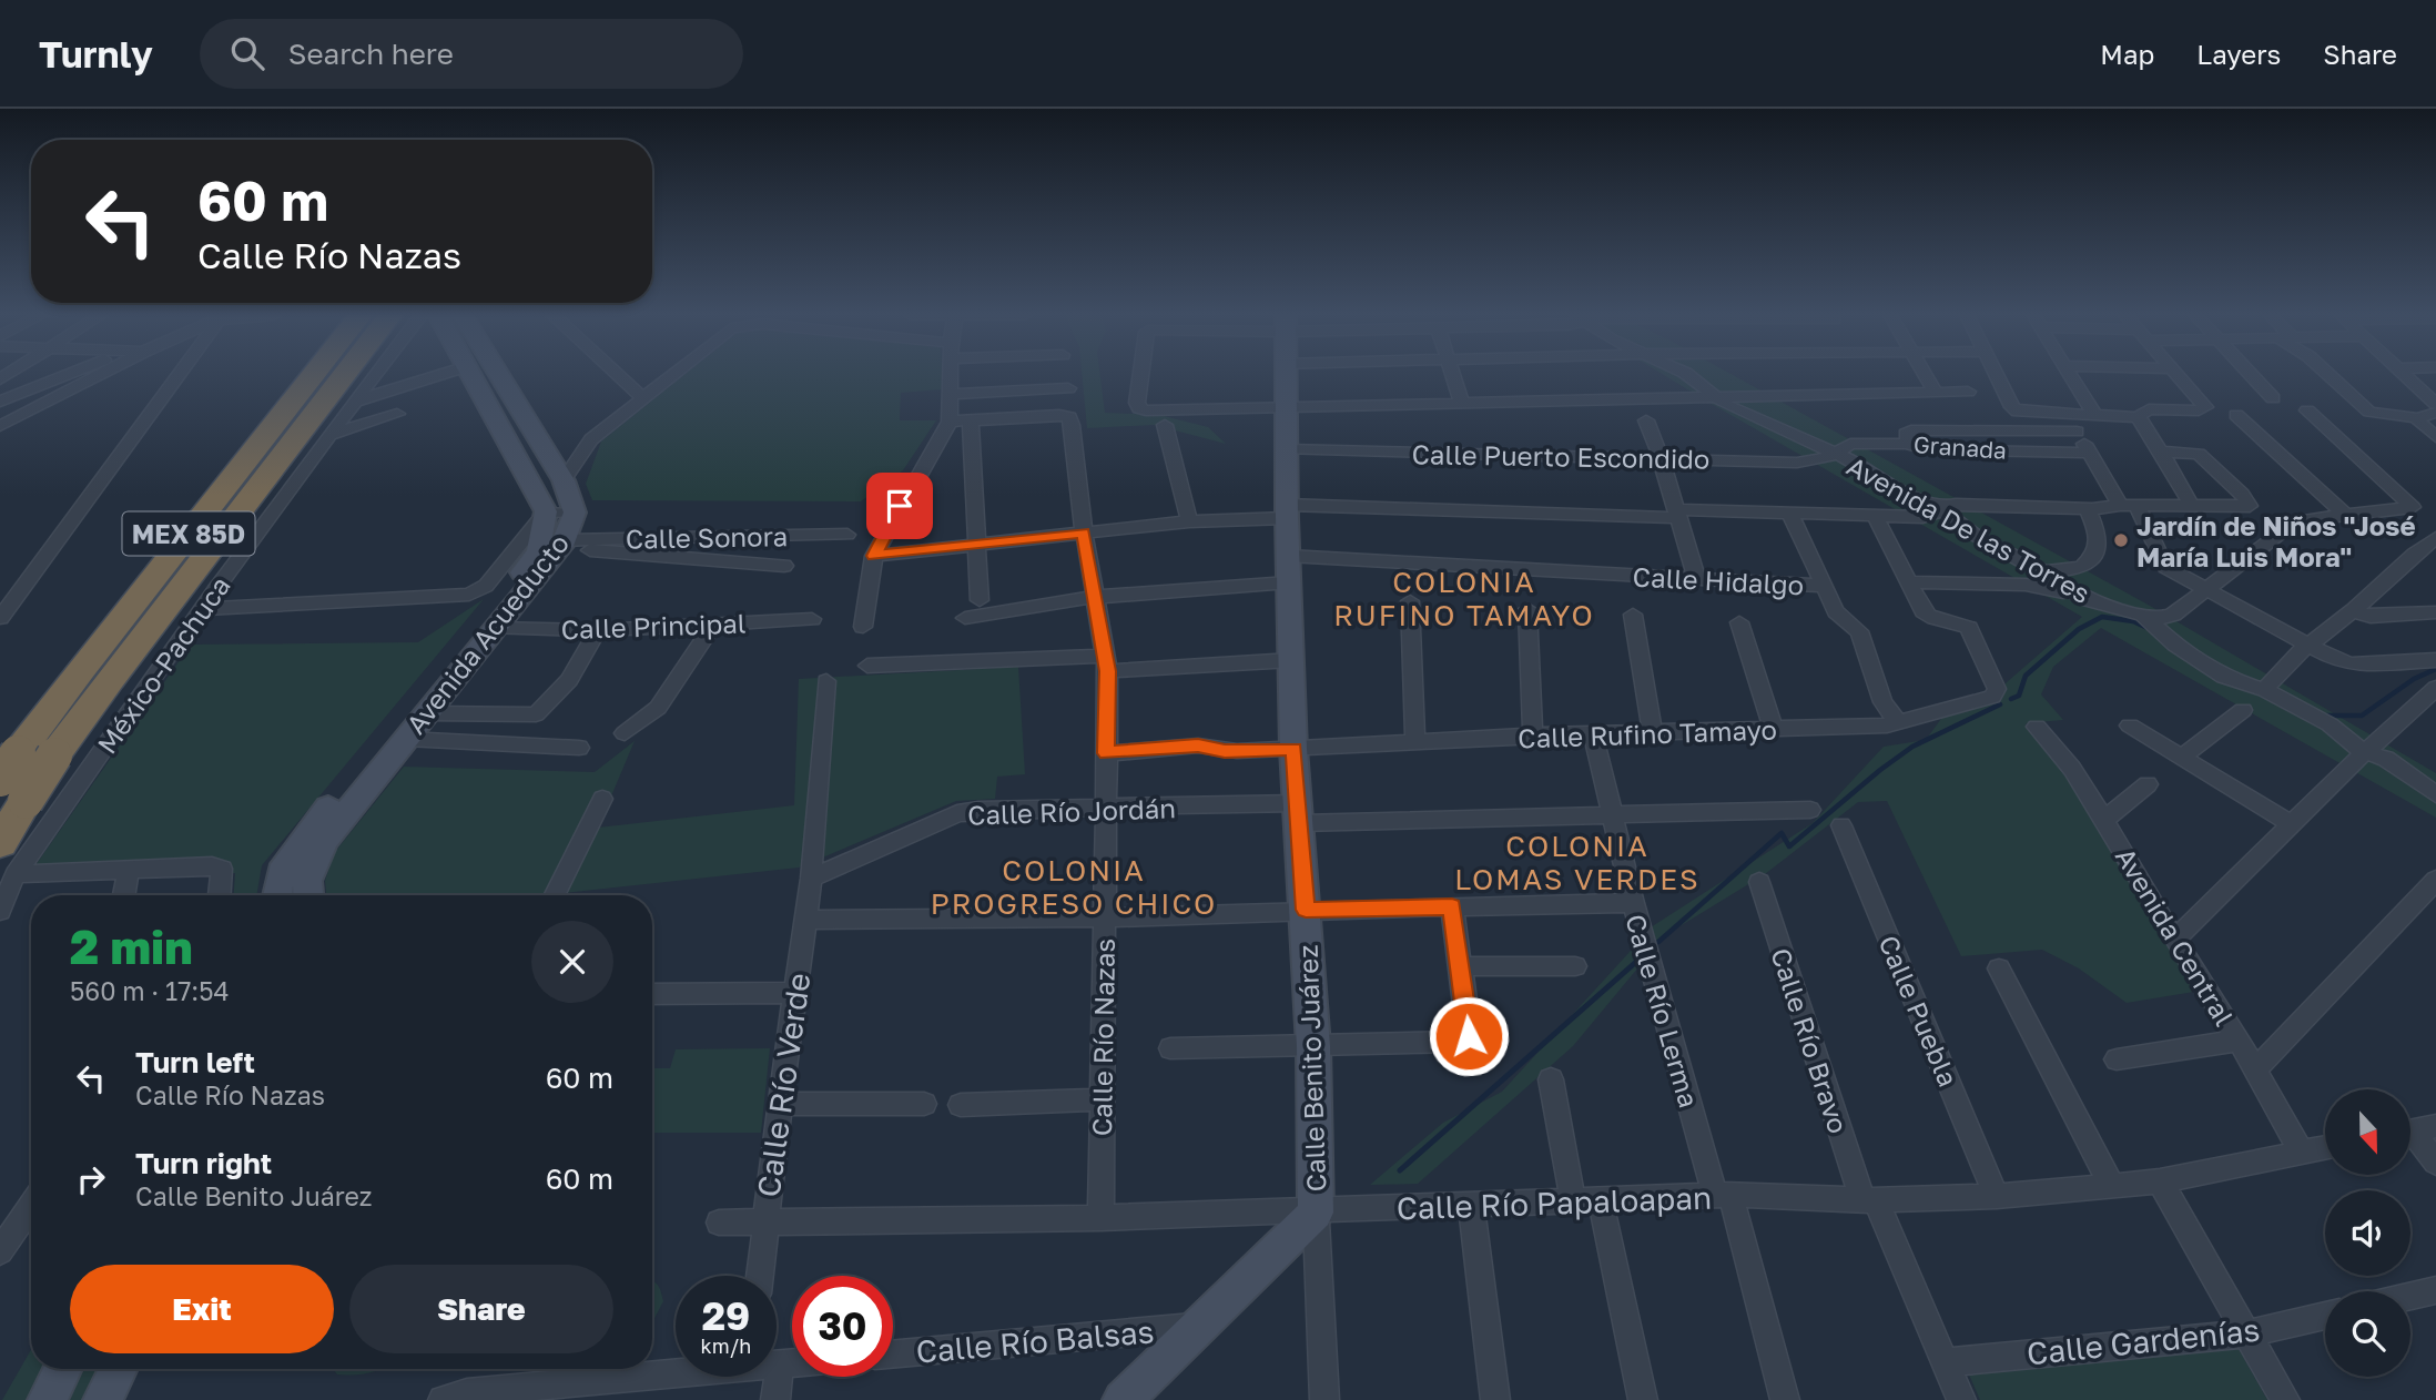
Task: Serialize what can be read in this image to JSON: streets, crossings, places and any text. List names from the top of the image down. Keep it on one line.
{"streets":{"highway":["MEX 85D"],"street":["Granada","Calle Puerto Escondido","Avenida De las Torres","Calle Sonora","Calle Hidalgo","Calle Principal","Avenida Acueducto","México-Pachuca","Calle Rufino Tamayo","Calle Río Jordán","Avenida Central","Calle Río Lerma","Calle Puebla","Calle Río Nazas","Calle Río Bravo","Calle Benito Juárez","Calle Río Verde","Calle Río Papaloapan","Calle Río Balsas","Calle Gardenías"]},"crossings":[["Granada","Calle Puerto Escondido"],["Granada","Avenida De las Torres"],["Calle Puerto Escondido","Avenida De las Torres"],["Calle Puerto Escondido","Calle Benito Juárez"],["MEX 85D","México-Pachuca"],["Calle Sonora","Avenida Acueducto"],["Calle Hidalgo","Calle Río Nazas"],["Calle Hidalgo","Calle Benito Juárez"],["Calle Principal","Avenida Acueducto"],["Calle Rufino Tamayo","Calle Río Lerma"],["Calle Rufino Tamayo","Calle Río Nazas"],["Calle Rufino Tamayo","Calle Benito Juárez"],["Calle Río Jordán","Calle Río Lerma"],["Calle Río Jordán","Calle Río Nazas"],["Calle Río Jordán","Calle Benito Juárez"],["Calle Río Jordán","Calle Río Verde"],["Avenida Central","Calle Río Papaloapan"],["Calle Río Lerma","Calle Río Papaloapan"],["Calle Puebla","Calle Río Papaloapan"],["Calle Río Nazas","Calle Río Papaloapan"],["Calle Río Bravo","Calle Río Papaloapan"],["Calle Río Bravo","Calle Gardenías"],["Calle Benito Juárez","Calle Río Papaloapan"],["Calle Río Verde","Calle Río Papaloapan"]],"districts":["COLONIA RUFINO TAMAYO","COLONIA LOMAS VERDES","COLONIA PROGRESO CHICO"],"places":["Jardín de Niños \"José María Luis Mora\""],"north":"bottom","page":{"header":"Turnly","search":"Search here","nav":["Map","Layers","Share"],"turn":["60 m","Calle Río Nazas"],"heading":["2 min","560 m · 17:54"],"list":[{"name":"Turn left","note":"Calle Río Nazas","value":"60 m"},{"name":"Turn right","note":"Calle Benito Juárez","value":"60 m"}],"buttons":["Exit","Share"],"speed":"29 km/h","limit":"30"}}
